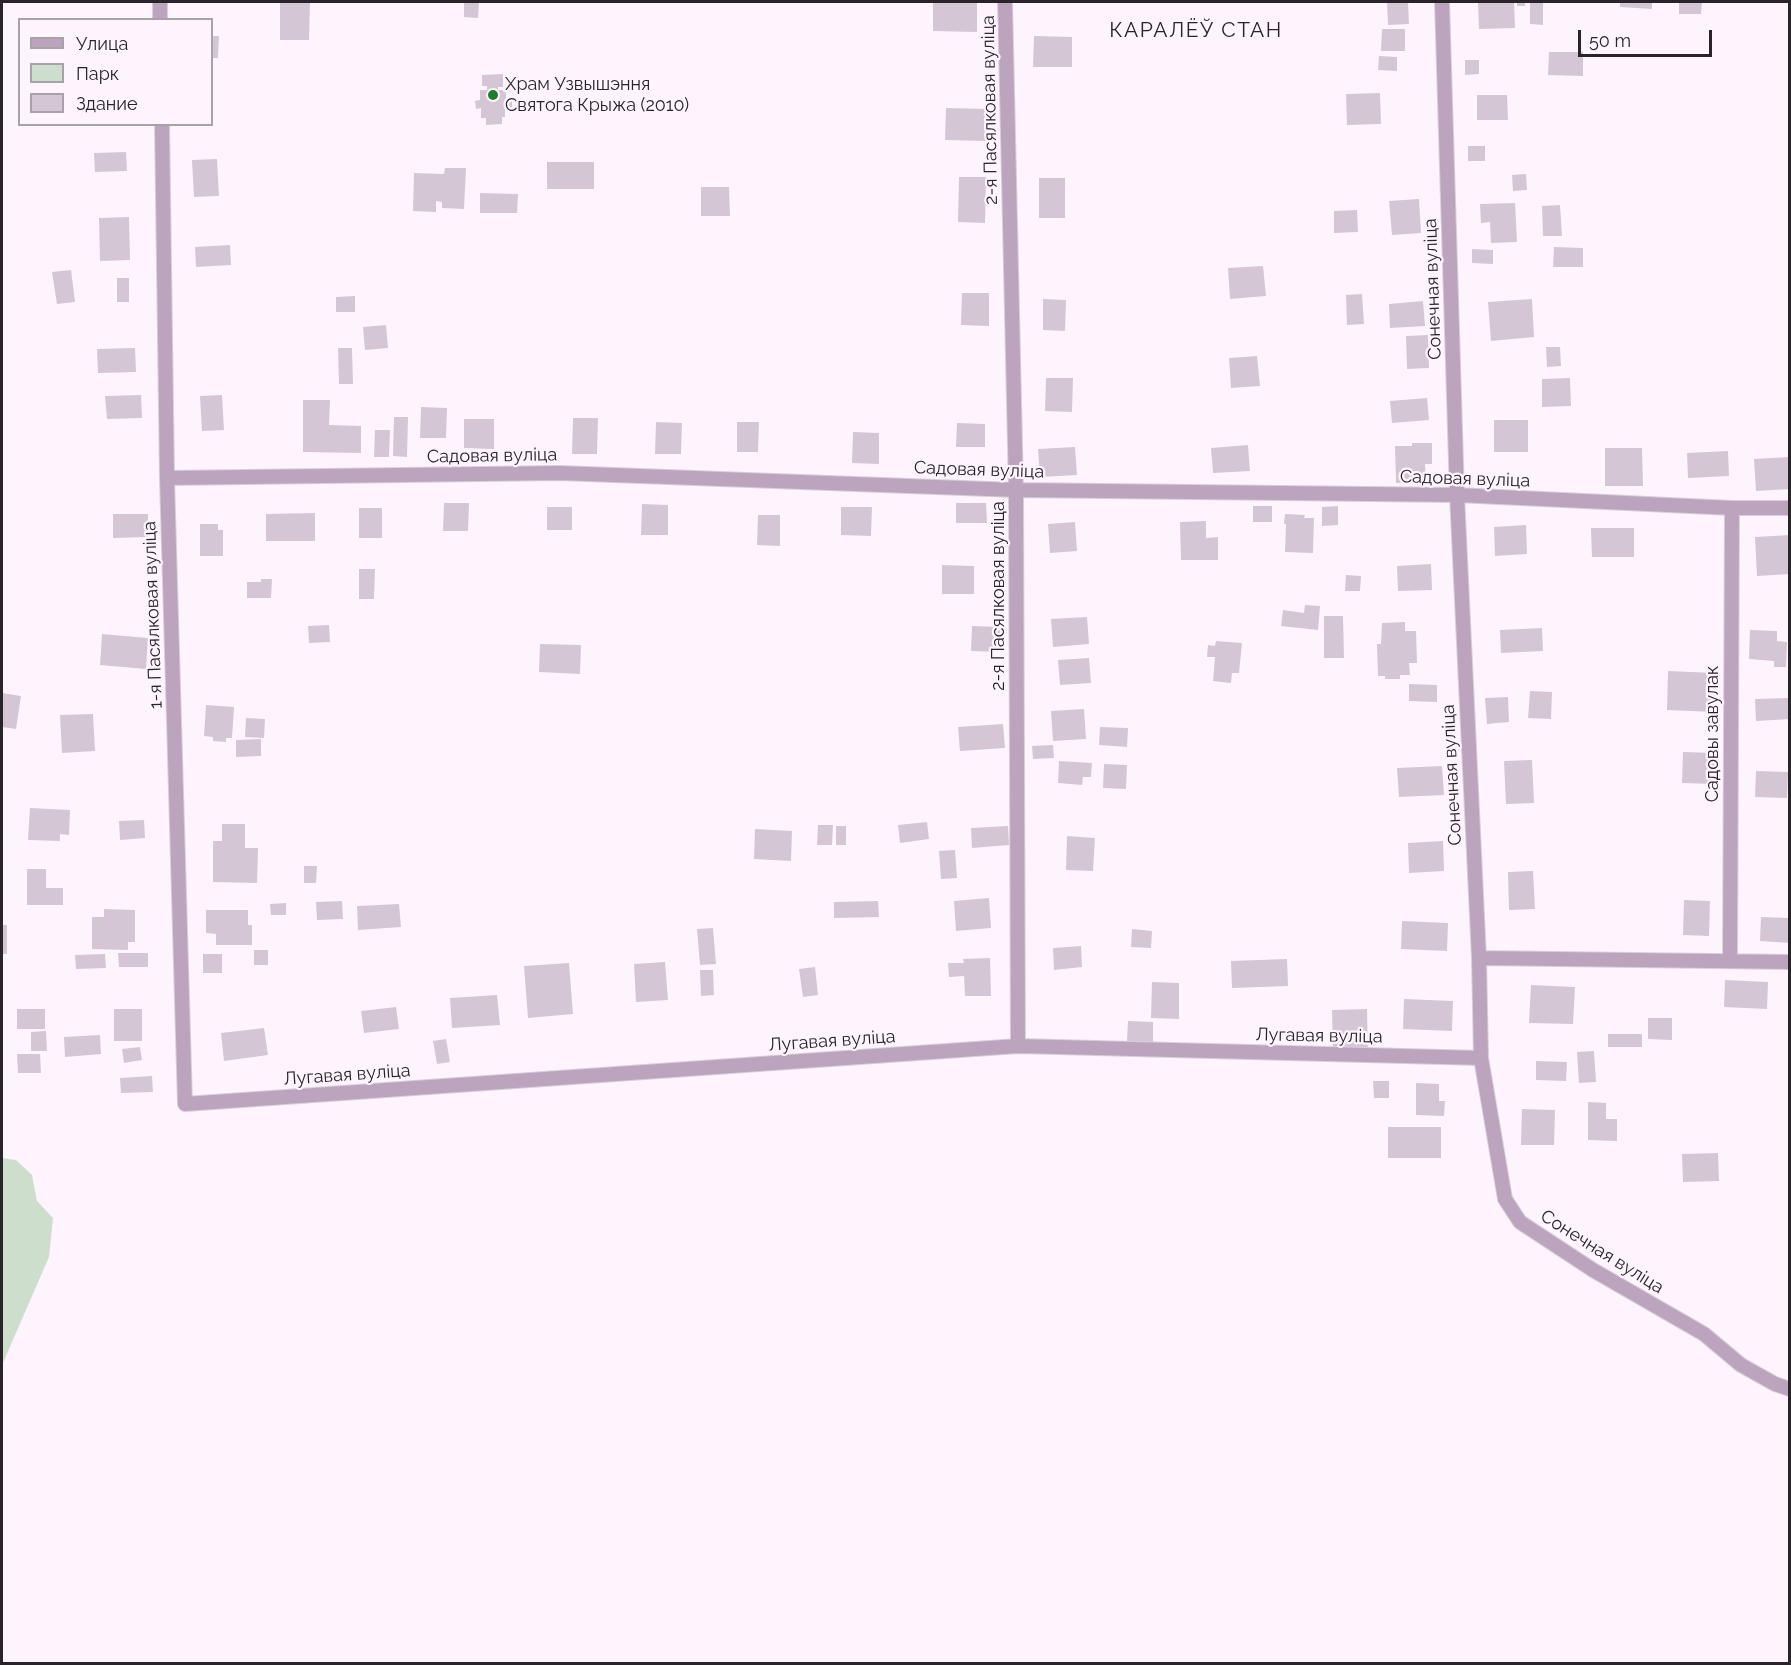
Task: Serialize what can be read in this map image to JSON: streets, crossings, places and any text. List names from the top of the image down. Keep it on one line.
{"streets":{"street":["2-я Пасялковая вуліца","Сонечная вуліца","Садовая вуліца","1-я Пасялковая вуліца","Садовы завулак","Лугавая вуліца"]},"crossings":[["2-я Пасялковая вуліца","Садовая вуліца"],["2-я Пасялковая вуліца","Лугавая вуліца"],["Сонечная вуліца","Садовая вуліца"],["Сонечная вуліца","Лугавая вуліца"],["Садовая вуліца","1-я Пасялковая вуліца"],["Садовая вуліца","Садовы завулак"],["1-я Пасялковая вуліца","Лугавая вуліца"]],"districts":["КАРАЛЁЎ СТАН"],"places":["Храм Узвышэння Святога Крыжа (2010)"],"legend":["Улица","Парк","Здание"],"scale_bar":"50 m"}
